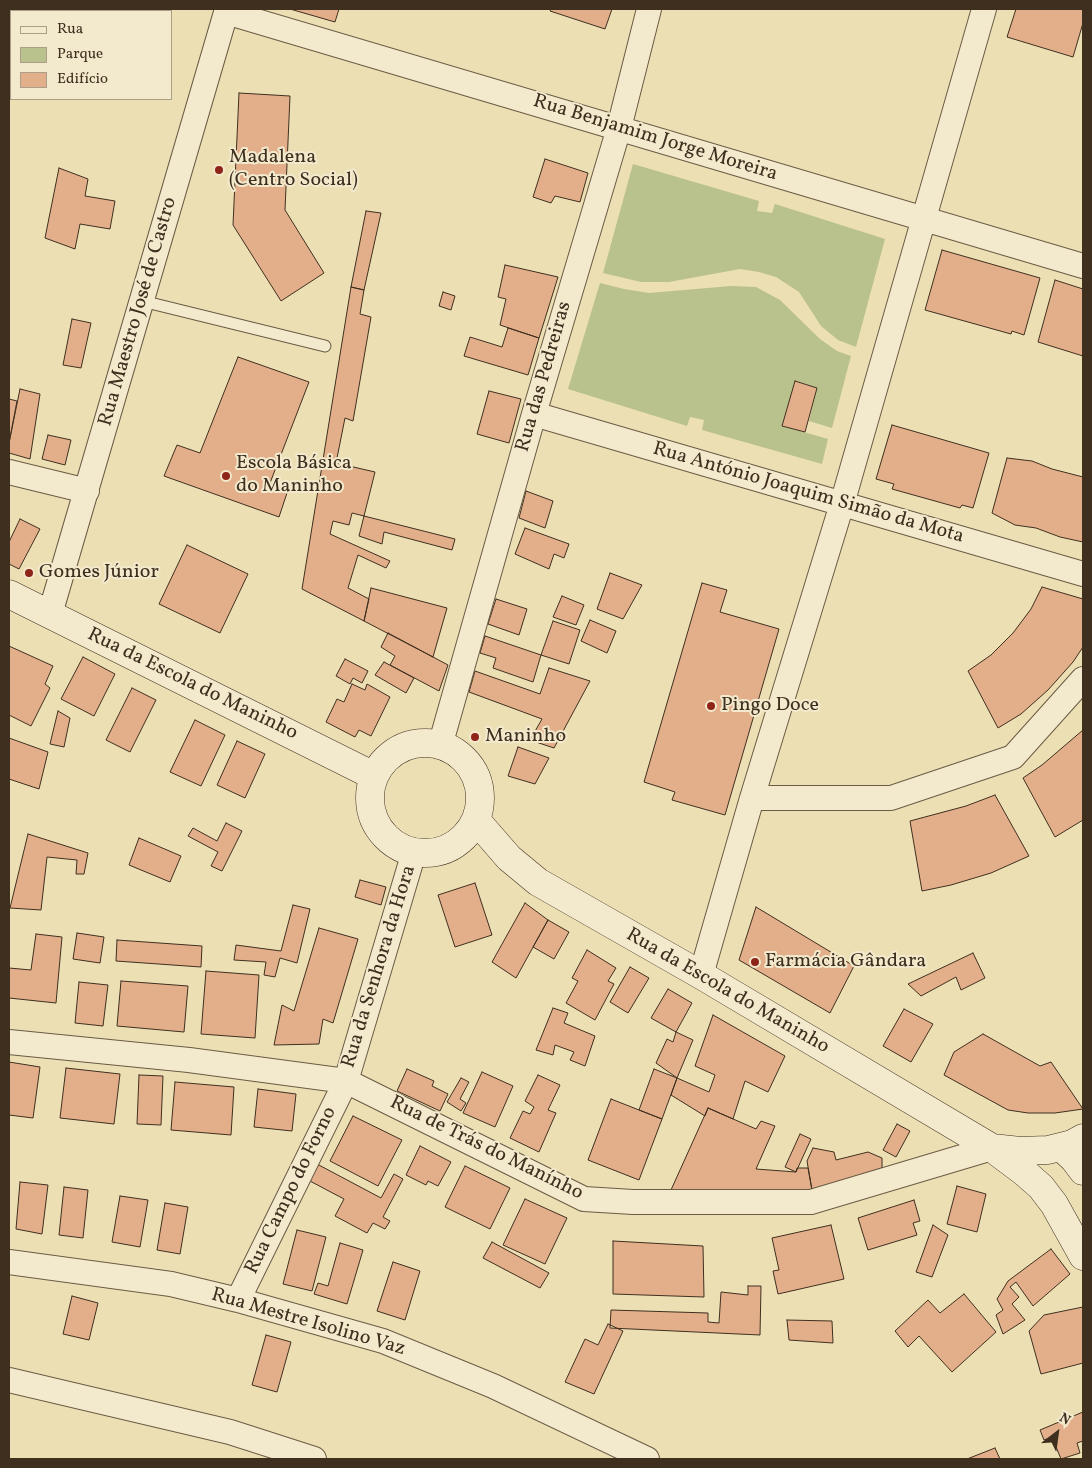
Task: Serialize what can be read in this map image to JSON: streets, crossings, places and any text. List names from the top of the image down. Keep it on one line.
{"streets":{"main road":["Rua da Escola do Maninho"],"street":["Rua Benjamim Jorge Moreira","Rua Maestro José de Castro","Rua das Pedreiras","Rua António Joaquim Simão da Mota","Rua da Senhora da Hora","Rua de Trás do Manínho","Rua Campo do Forno","Rua Mestre Isolino Vaz"]},"crossings":[["Rua Benjamim Jorge Moreira","Rua Maestro José de Castro"],["Rua Benjamim Jorge Moreira","Rua das Pedreiras"],["Rua Maestro José de Castro","Rua da Escola do Maninho"],["Rua das Pedreiras","Rua António Joaquim Simão da Mota"],["Rua das Pedreiras","Rua da Escola do Maninho"],["Rua das Pedreiras","Rua da Senhora da Hora"],["Rua da Escola do Maninho","Rua da Senhora da Hora"],["Rua da Escola do Maninho","Rua de Trás do Manínho"],["Rua da Senhora da Hora","Rua de Trás do Manínho"],["Rua da Senhora da Hora","Rua Campo do Forno"],["Rua de Trás do Manínho","Rua Campo do Forno"],["Rua Campo do Forno","Rua Mestre Isolino Vaz"]],"places":["Madalena (Centro Social)","Escola Básica do Maninho","Gomes Júnior","Pingo Doce","Maninho","Farmácia Gândara"],"legend":["Rua","Parque","Edifício"],"north":"top right"}
